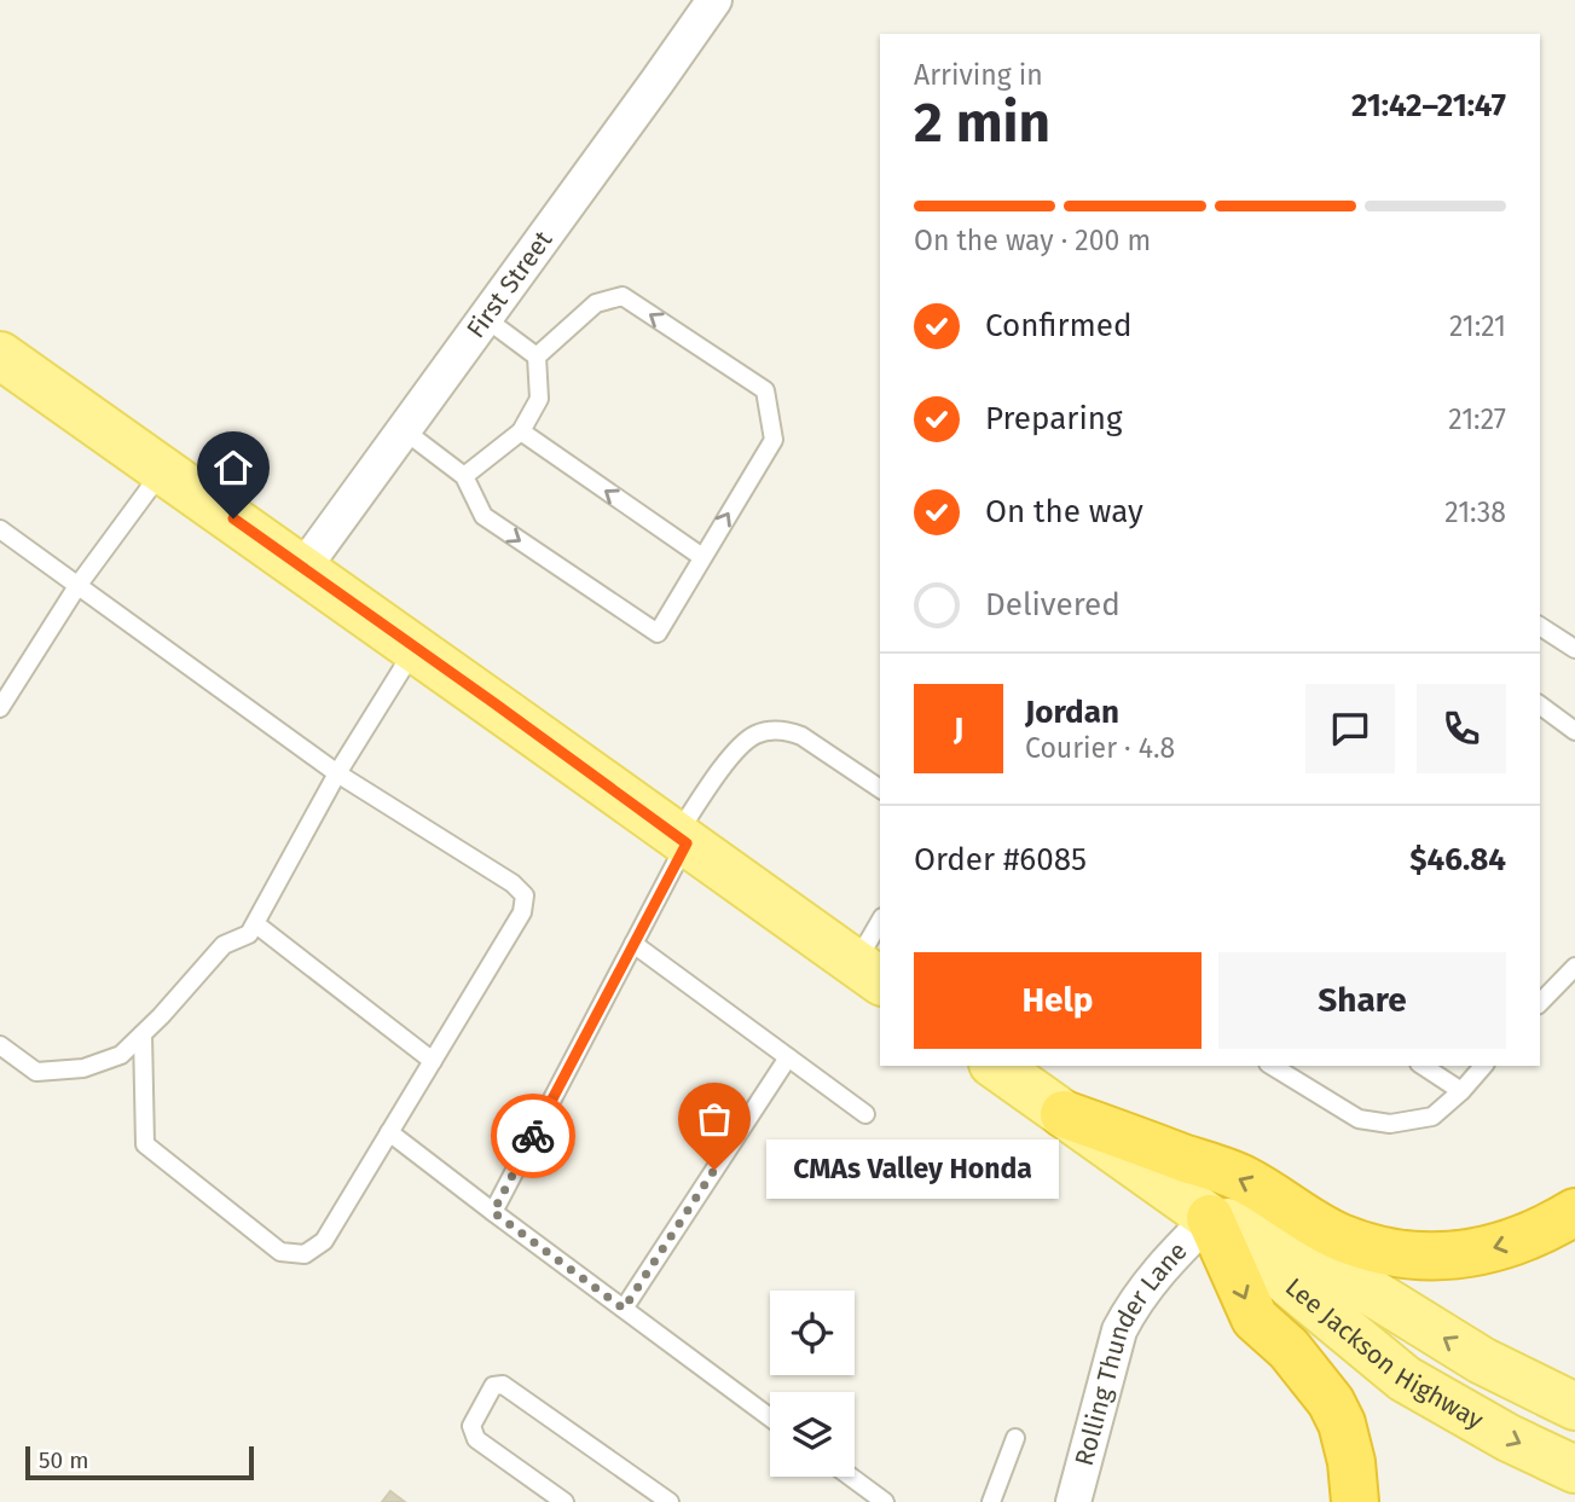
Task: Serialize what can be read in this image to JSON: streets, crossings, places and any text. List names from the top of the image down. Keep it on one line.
{"streets":{"main road":["Lee Jackson Highway"],"street":["First Street","Rolling Thunder Lane"]},"crossings":[["Lee Jackson Highway","Rolling Thunder Lane"]],"places":["CMAs Valley Honda"],"scale_bar":"50 m","page":{"heading":["2 min","Arriving in","21:42–21:47"],"panel":["Jordan","Courier · 4.8","Order #6085","$46.84"],"bar":"On the way · 200 m","list":[["Confirmed","21:21"],["Preparing","21:27"],["On the way","21:38"],"Delivered"],"round":"J","buttons":["Help","Share"],"bubble":"CMAs Valley Honda","scale":"50 m"}}
